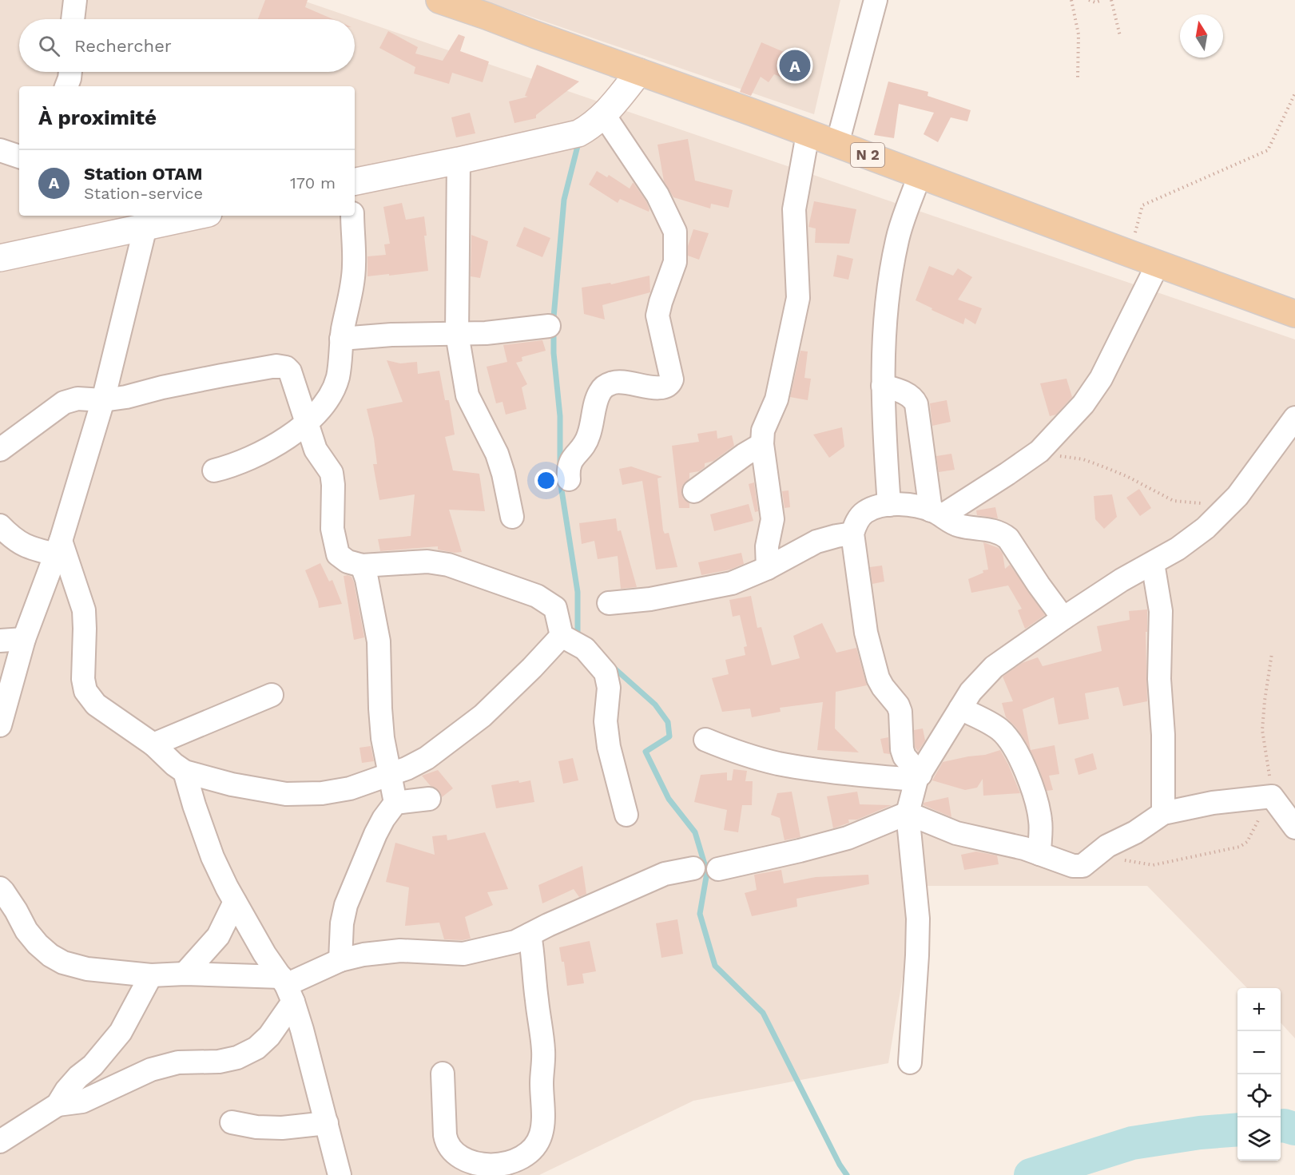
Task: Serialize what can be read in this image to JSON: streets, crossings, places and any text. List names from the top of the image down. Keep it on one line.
{"streets":{"main road":["N 2"]},"north":"top","page":{"search":"Rechercher","pins":"A","heading":"À proximité","list":[{"mark":"A","name":"Station OTAM","note":"Station-service","value":"170 m"}],"map_buttons":["+","−"]}}
